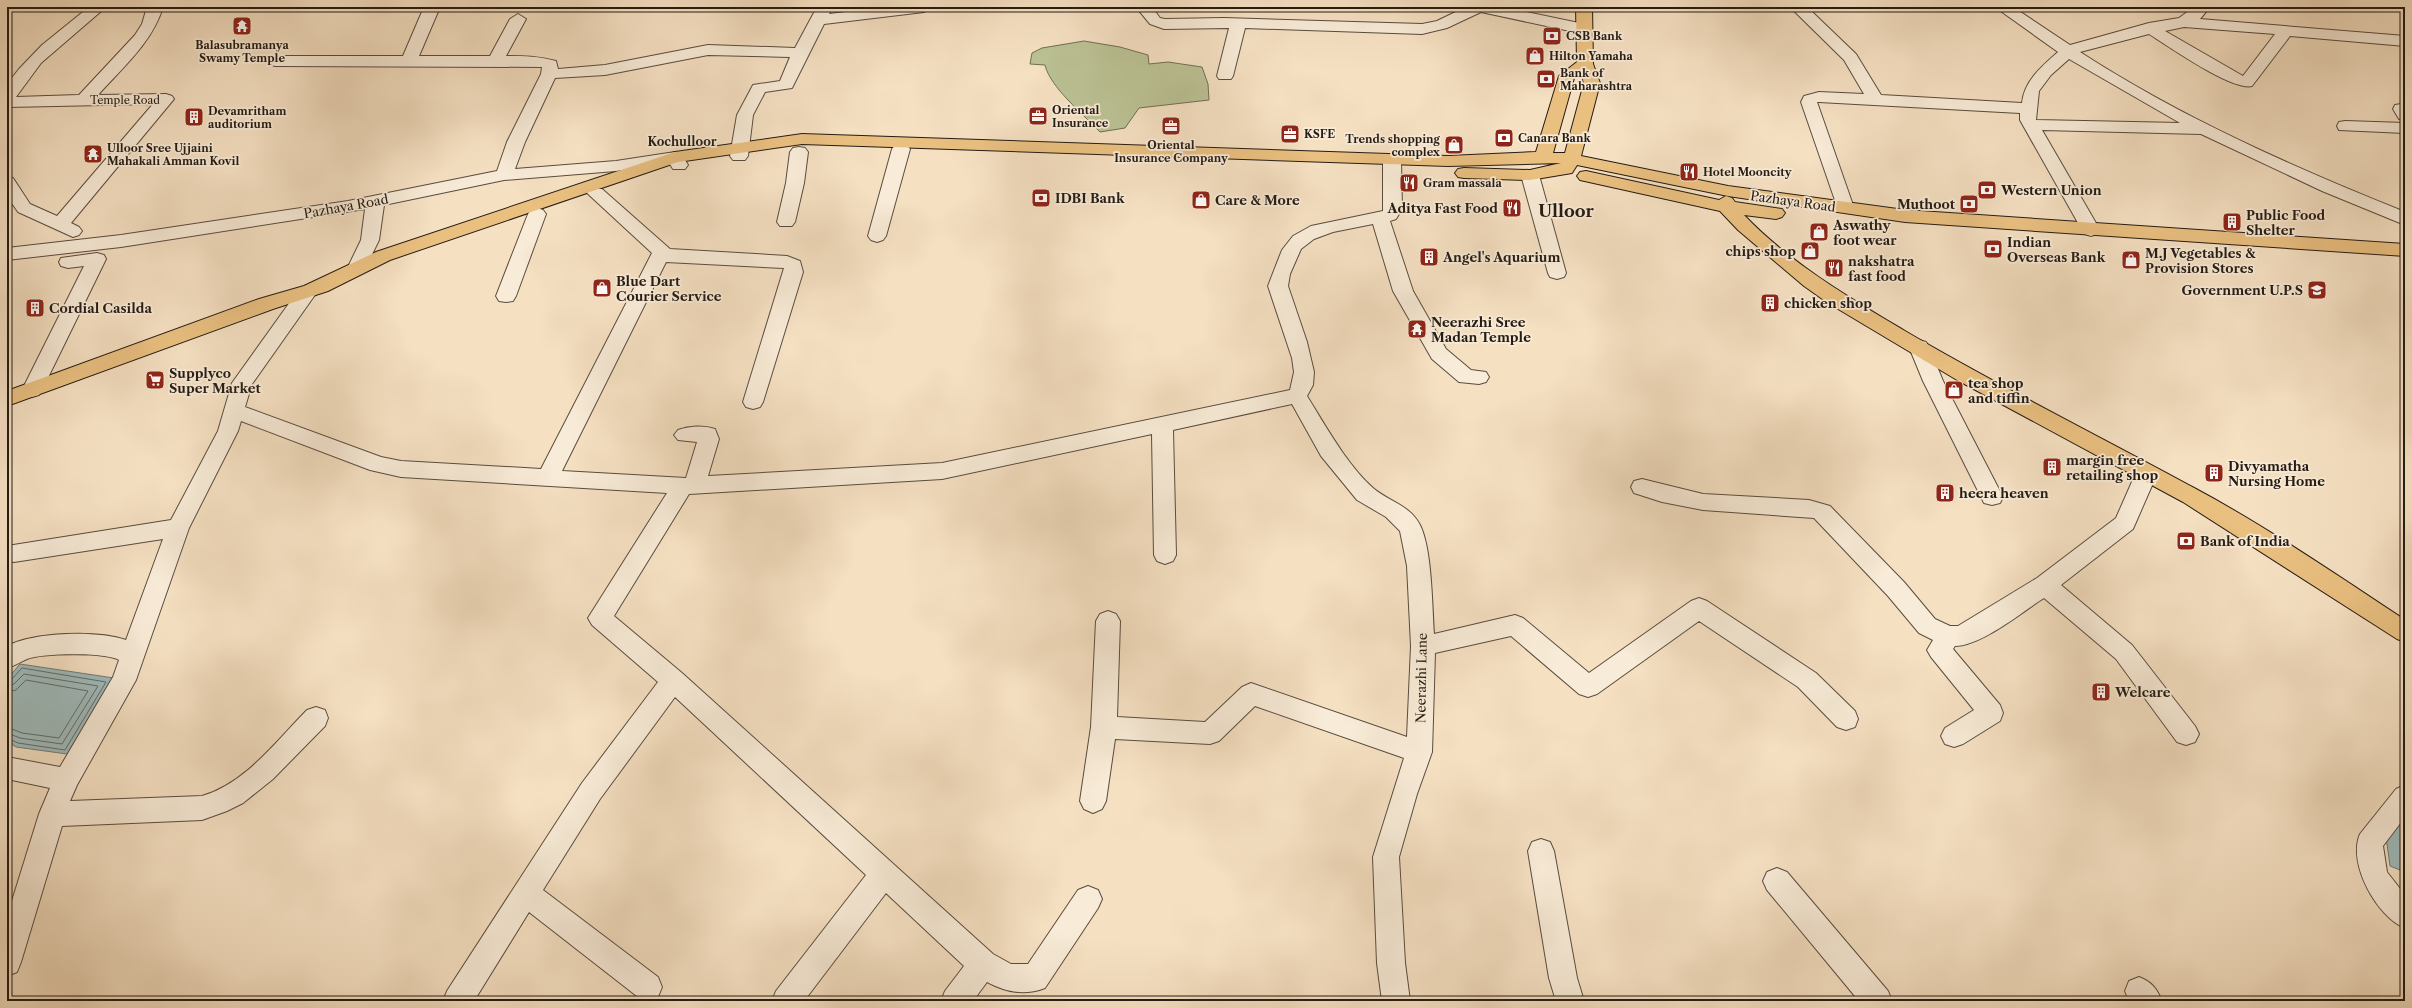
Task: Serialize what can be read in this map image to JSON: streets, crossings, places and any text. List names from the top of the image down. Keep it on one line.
{"streets":{"main road":["Pazhaya Road"],"street":["Temple Road","Neerazhi Lane"]},"districts":["Kochulloor","Ulloor"],"places":{"temple":["Balasubramanya Swamy Temple","Ulloor Sree Ujjaini Mahakali Amman Kovil","Neerazhi Sree Madan Temple"],"bank":["CSB Bank","Bank of Maharashtra","Canara Bank","Western Union","IDBI Bank","Muthoot","Indian Overseas Bank","Bank of India"],"shop":["Hilton Yamaha","Trends shopping complex","Care & More","Aswathy foot wear","chips shop","M.J Vegetables & Provision Stores","Blue Dart Courier Service","tea shop and tiffin"],"office":["Oriental Insurance","Oriental Insurance Company","KSFE"],"building":["Devamritham auditorium","Public Food Shelter","Angel's Aquarium","chicken shop","Cordial Casilda","margin free retailing shop","Divyamatha Nursing Home","heera heaven","Welcare"],"restaurant":["Hotel Mooncity","Gram massala","Aditya Fast Food","nakshatra fast food"],"school or university":["Government U.P.S"],"supermarket":["Supplyco Super Market"]}}
